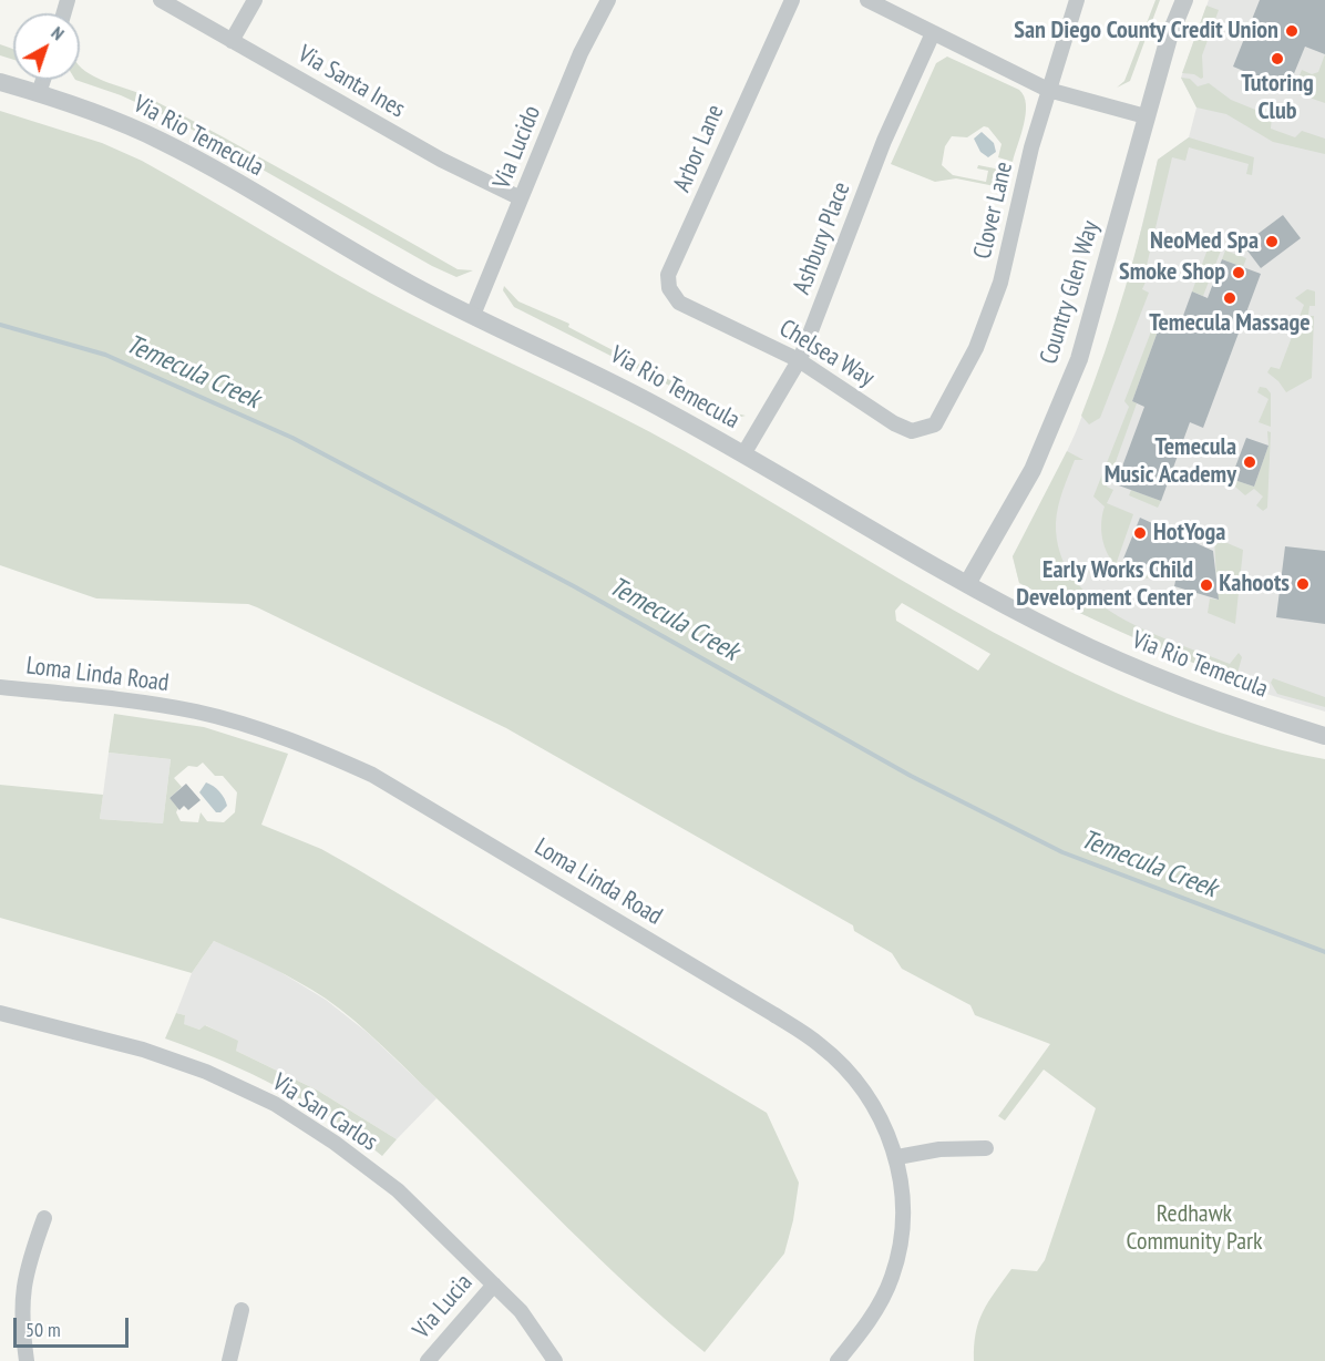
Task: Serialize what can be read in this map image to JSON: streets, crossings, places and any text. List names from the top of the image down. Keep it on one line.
{"streets":{"street":["Via Santa Ines","Via Rio Temecula","Via Lucido","Arbor Lane","Clover Lane","Ashbury Place","Country Glen Way","Chelsea Way","Loma Linda Road","Via San Carlos","Via Lucia"]},"crossings":[["Via Santa Ines","Via Lucido"],["Via Rio Temecula","Via Lucido"],["Via Rio Temecula","Ashbury Place"],["Via Rio Temecula","Country Glen Way"],["Arbor Lane","Chelsea Way"],["Clover Lane","Chelsea Way"],["Ashbury Place","Chelsea Way"],["Via San Carlos","Via Lucia"]],"water":["Temecula Creek"],"parks":["Redhawk Community Park"],"places":["San Diego County Credit Union","Tutoring Club","NeoMed Spa","Smoke Shop","Temecula Massage","Temecula Music Academy","HotYoga","Kahoots","Early Works Child Development Center"],"scale_bar":"50 m","north":"top right"}
